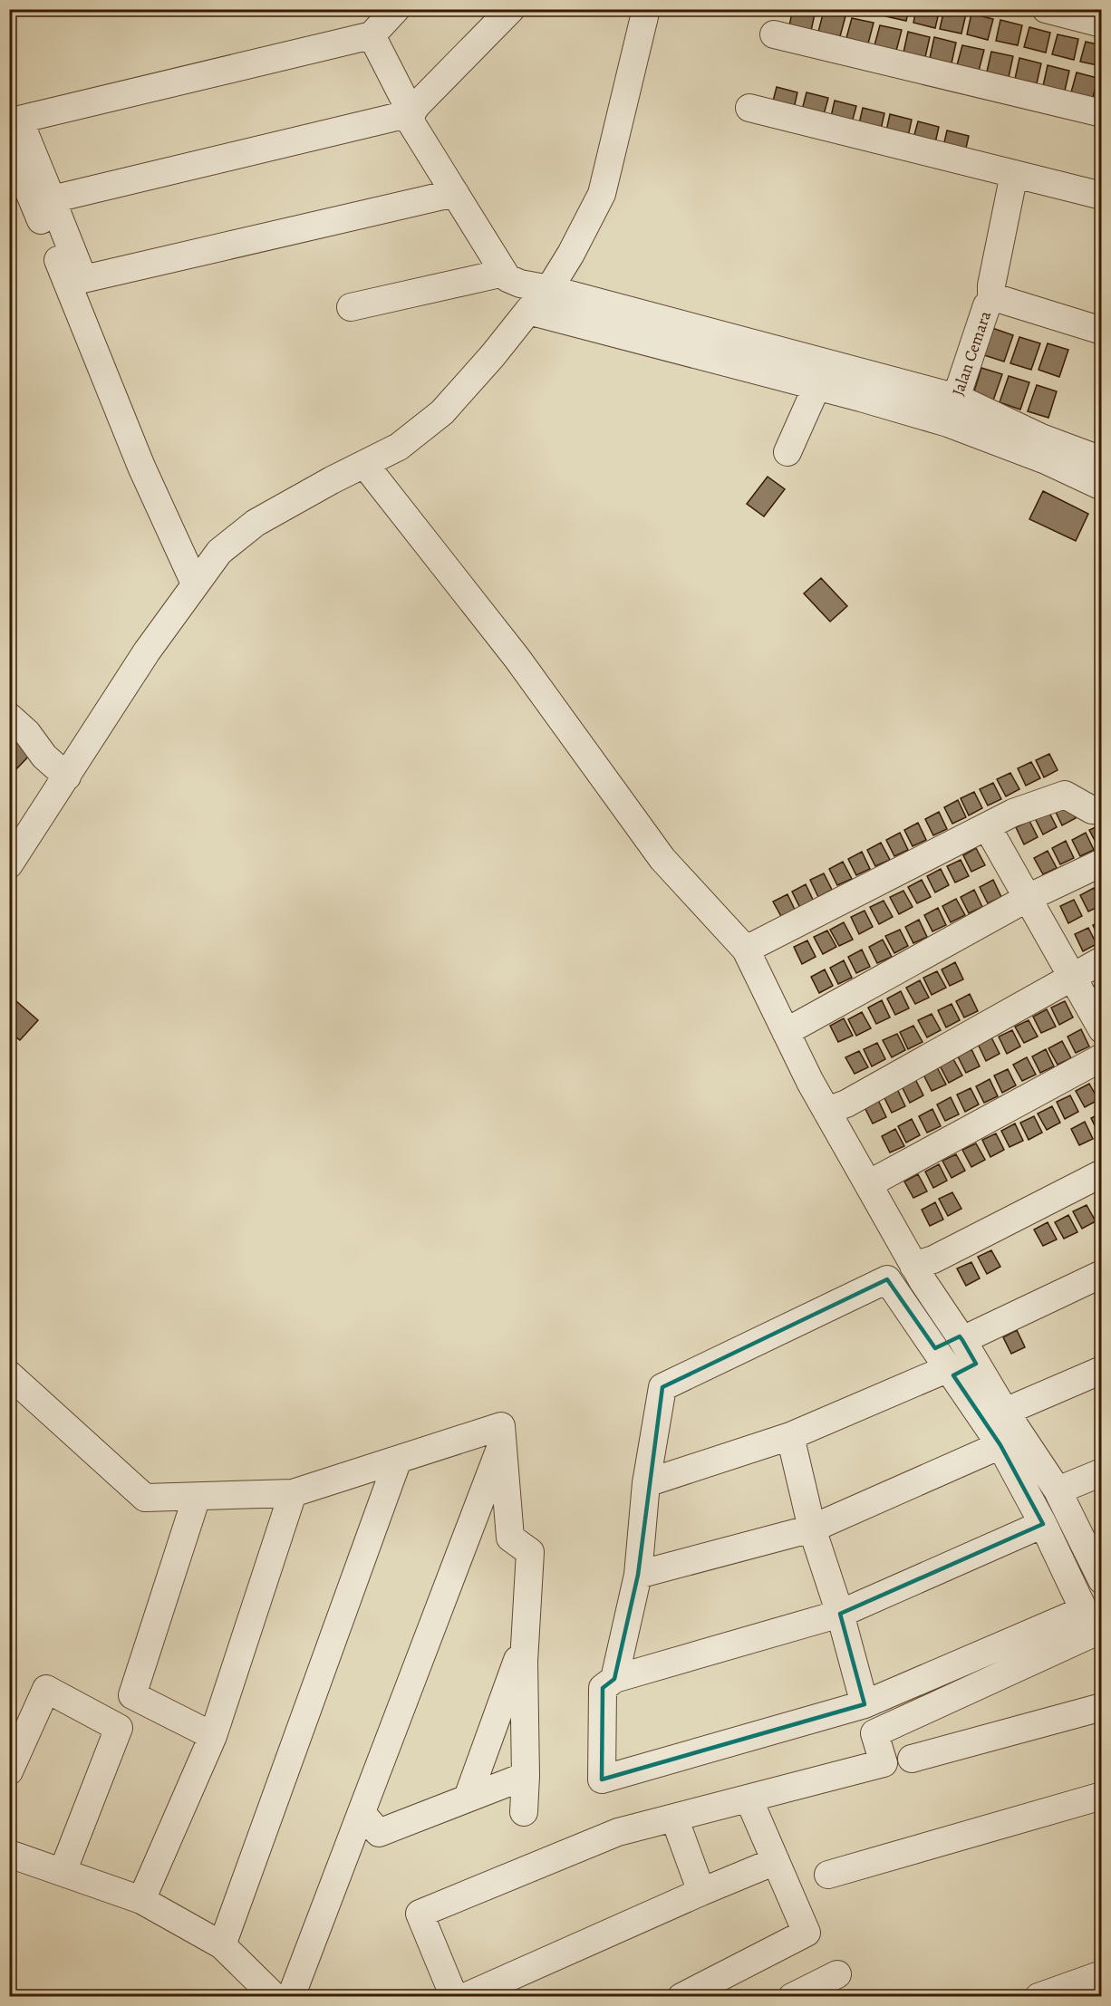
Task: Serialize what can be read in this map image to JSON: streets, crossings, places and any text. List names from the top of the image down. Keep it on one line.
{"streets":{"street":["Jalan Cemara"]}}
